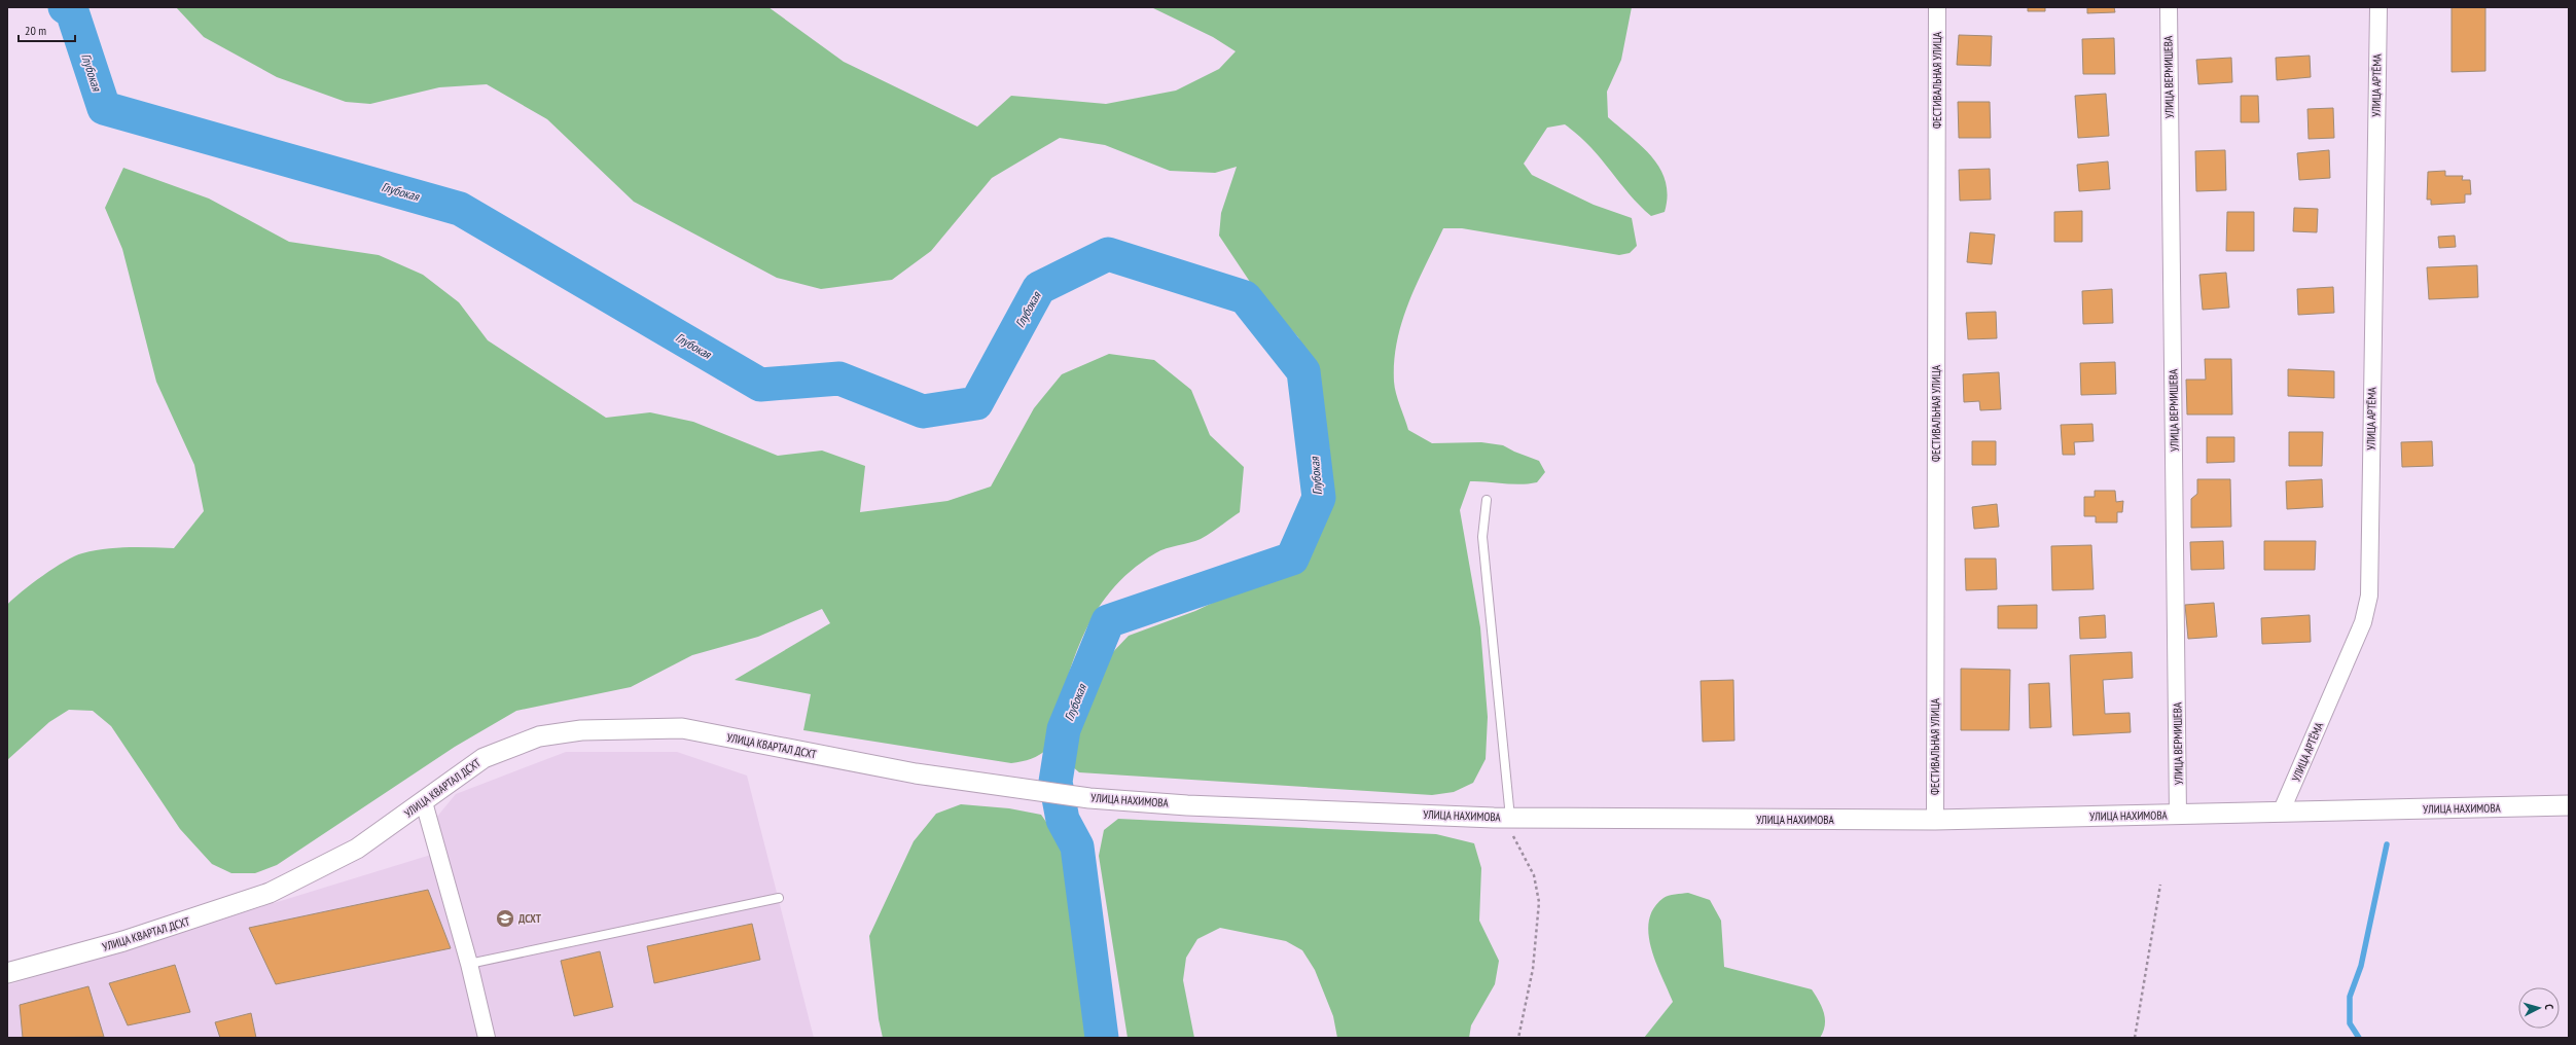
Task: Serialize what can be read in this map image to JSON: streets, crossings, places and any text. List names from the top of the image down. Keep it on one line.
{"streets":{"street":["УЛИЦА ВЕРМИШЕВА","ФЕСТИВАЛЬНАЯ УЛИЦА","УЛИЦА АРТЁМА","УЛИЦА КВАРТАЛ ДСХТ","УЛИЦА НАХИМОВА"]},"crossings":[["УЛИЦА ВЕРМИШЕВА","УЛИЦА НАХИМОВА"],["ФЕСТИВАЛЬНАЯ УЛИЦА","УЛИЦА НАХИМОВА"],["УЛИЦА АРТЁМА","УЛИЦА НАХИМОВА"],["УЛИЦА КВАРТАЛ ДСХТ","УЛИЦА НАХИМОВА"]],"water":["Глубокая"],"places":{"school or university":["ДСХТ"]},"scale_bar":"20 m","north":"right"}
